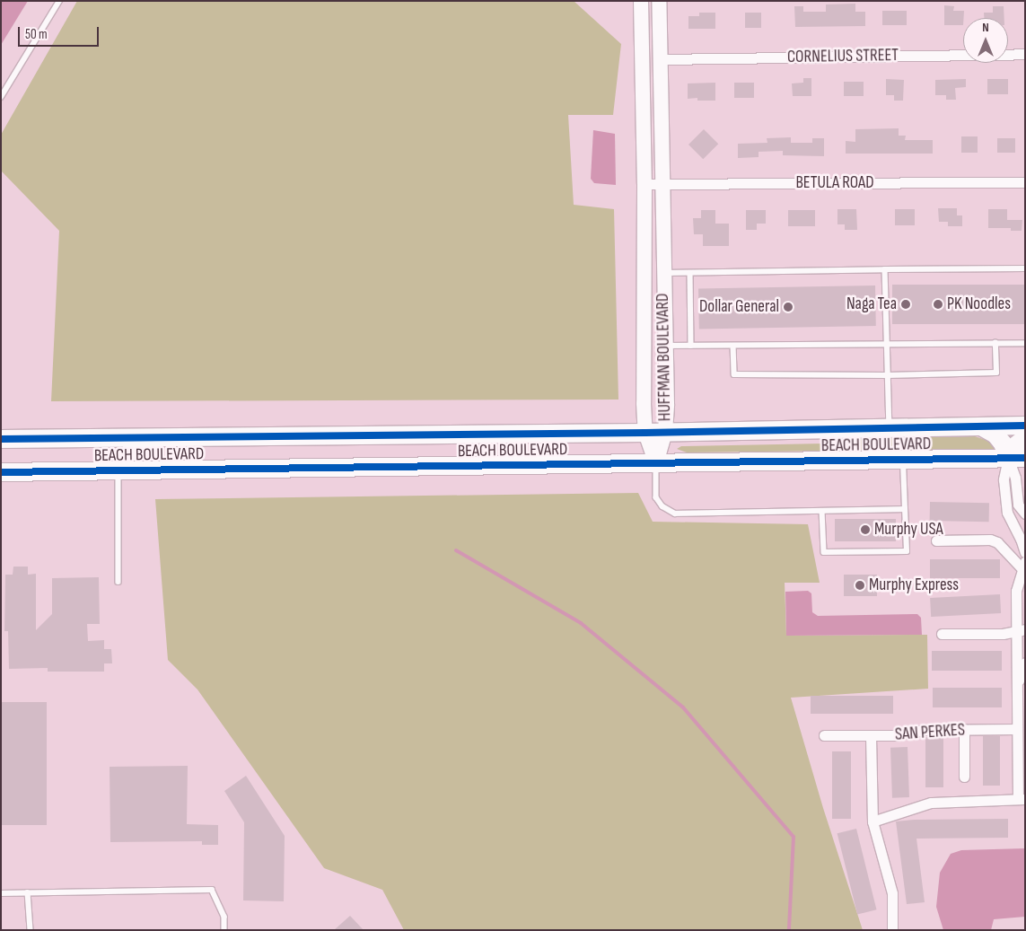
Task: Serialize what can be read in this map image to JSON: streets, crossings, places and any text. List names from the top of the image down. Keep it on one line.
{"streets":{"highway":["BEACH BOULEVARD"],"street":["CORNELIUS STREET","BETULA ROAD","HUFFMAN BOULEVARD","SAN PERKES"]},"crossings":[["CORNELIUS STREET","HUFFMAN BOULEVARD"],["BETULA ROAD","HUFFMAN BOULEVARD"],["HUFFMAN BOULEVARD","BEACH BOULEVARD"]],"places":["Naga Tea","PK Noodles","Dollar General","Murphy USA","Murphy Express"],"scale_bar":"50 m","north":"top"}
